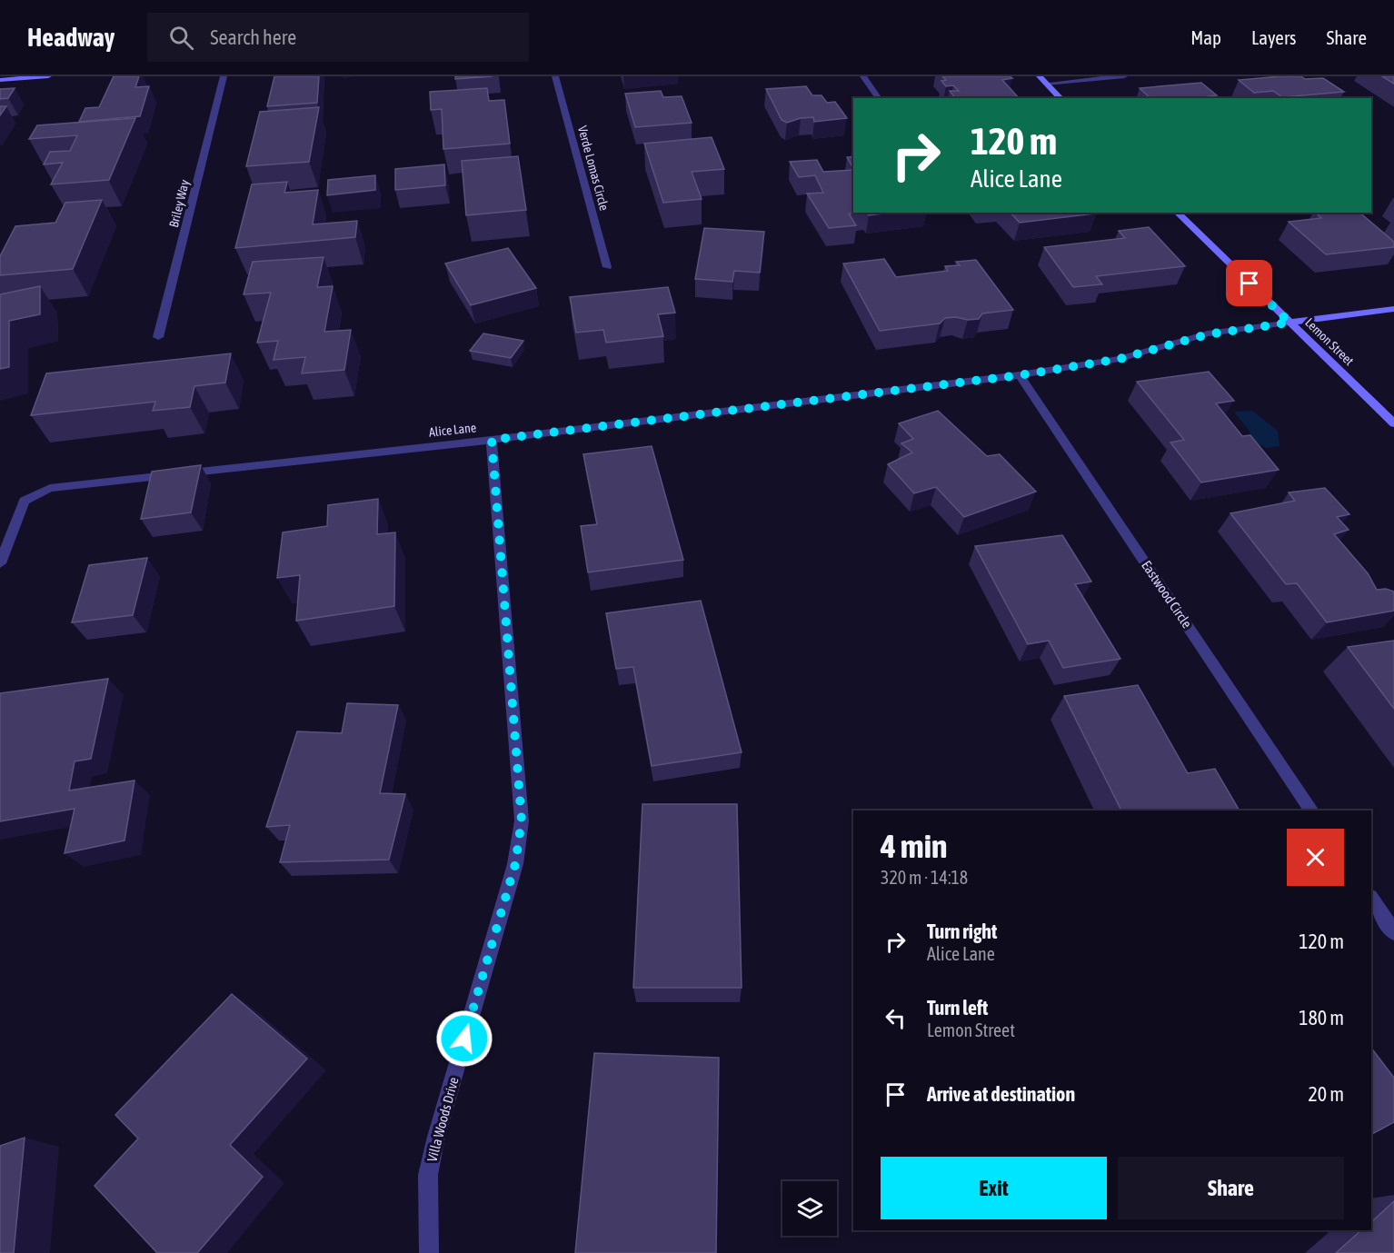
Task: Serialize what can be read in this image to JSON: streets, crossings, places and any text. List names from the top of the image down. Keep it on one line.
{"streets":{"street":["Verde Lomas Circle","Briley Way","Lemon Street","Alice Lane","Eastwood Circle","Villa Woods Drive"]},"crossings":[["Lemon Street","Alice Lane"],["Alice Lane","Eastwood Circle"],["Alice Lane","Villa Woods Drive"]],"page":{"header":"Headway","search":"Search here","nav":["Map","Layers","Share"],"turn":["120 m","Alice Lane"],"heading":["4 min","320 m · 14:18"],"list":[{"name":"Turn right","note":"Alice Lane","value":"120 m"},{"name":"Turn left","note":"Lemon Street","value":"180 m"},{"name":"Arrive at destination","value":"20 m"}],"buttons":["Exit","Share"]}}
